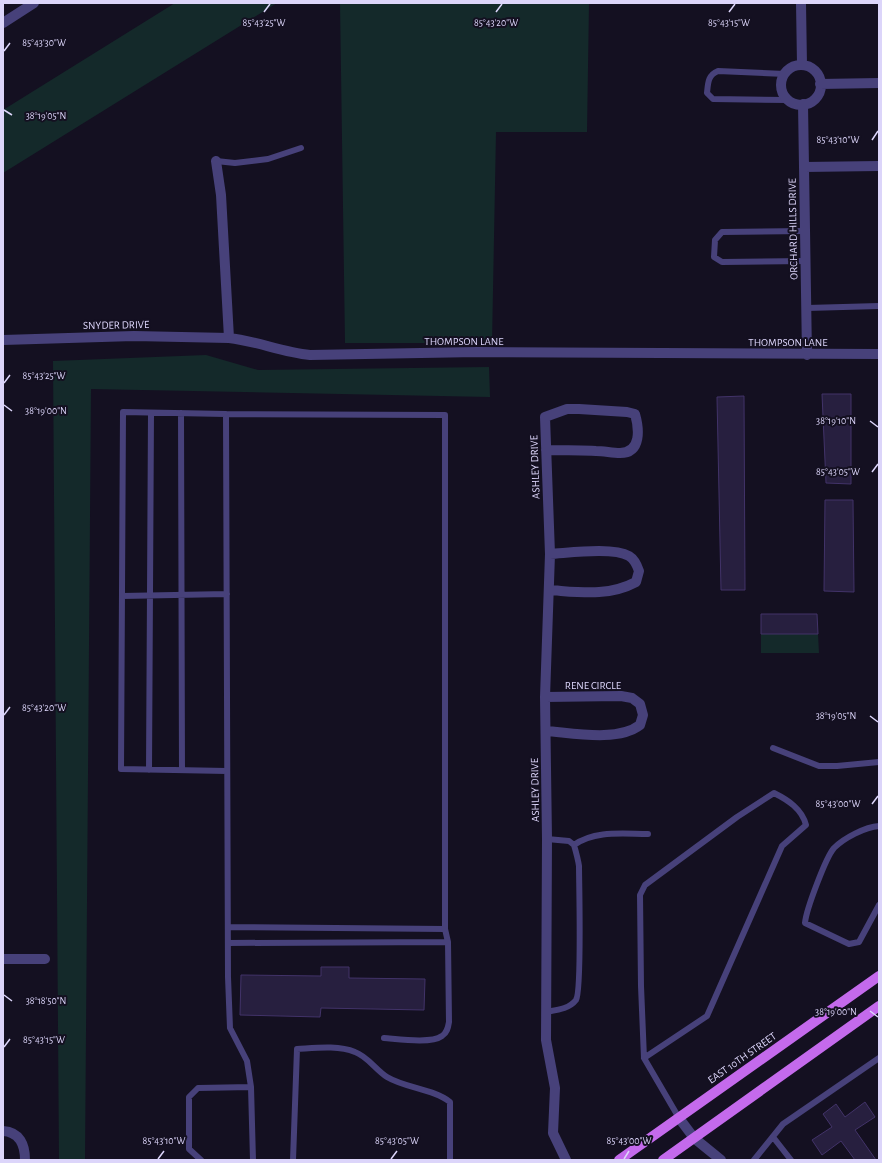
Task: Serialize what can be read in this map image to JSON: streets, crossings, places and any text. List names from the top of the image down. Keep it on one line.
{"streets":{"main road":["EAST 10TH STREET"],"street":["ORCHARD HILLS DRIVE","SNYDER DRIVE","THOMPSON LANE","ASHLEY DRIVE","RENE CIRCLE"]},"crossings":[["ORCHARD HILLS DRIVE","THOMPSON LANE"],["SNYDER DRIVE","THOMPSON LANE"],["ASHLEY DRIVE","RENE CIRCLE"]],"coordinates":["85°43'25\"W","85°43'20\"W","85°43'15\"W","85°43'30\"W","38°19'05\"N","85°43'10\"W","38°19'00\"N","38°19'10\"N","85°43'05\"W","85°43'00\"W","38°18'50\"N"]}
